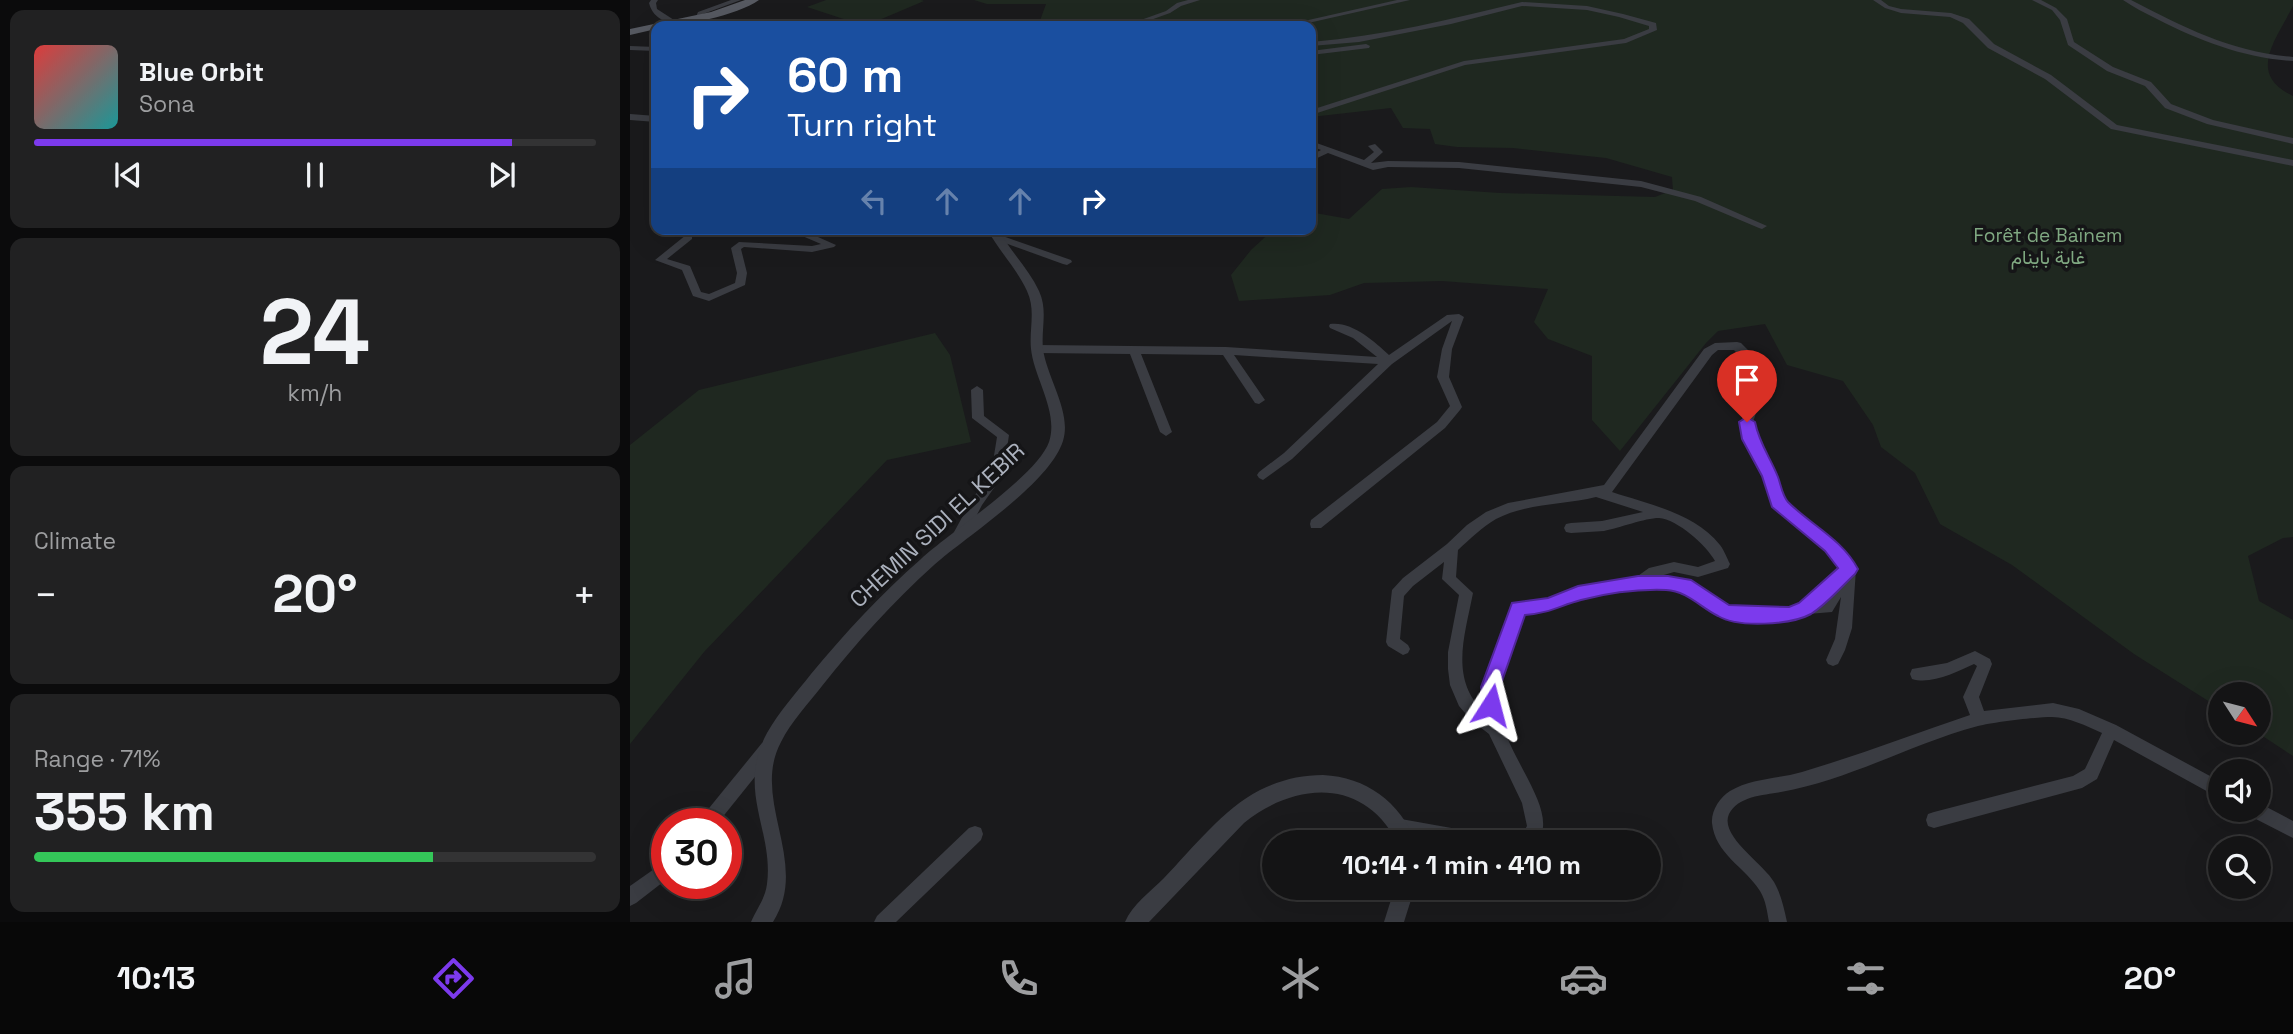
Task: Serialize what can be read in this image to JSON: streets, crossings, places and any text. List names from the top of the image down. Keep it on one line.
{"streets":{"street":["CHEMIN SIDI EL KEBIR"]},"parks":["Forêt de Baïnem غابة باينام"],"north":"bottom right","page":{"turn":["60 m","Turn right"],"song":["Blue Orbit","Sona"],"tile":[["24","km/h"],"Climate",["Range · 71%","355 km"]],"heat":["−","20°","+"],"limit":"30","trip":"10:14 · 1 min · 410 m","tabs":["10:13","20°"]}}
